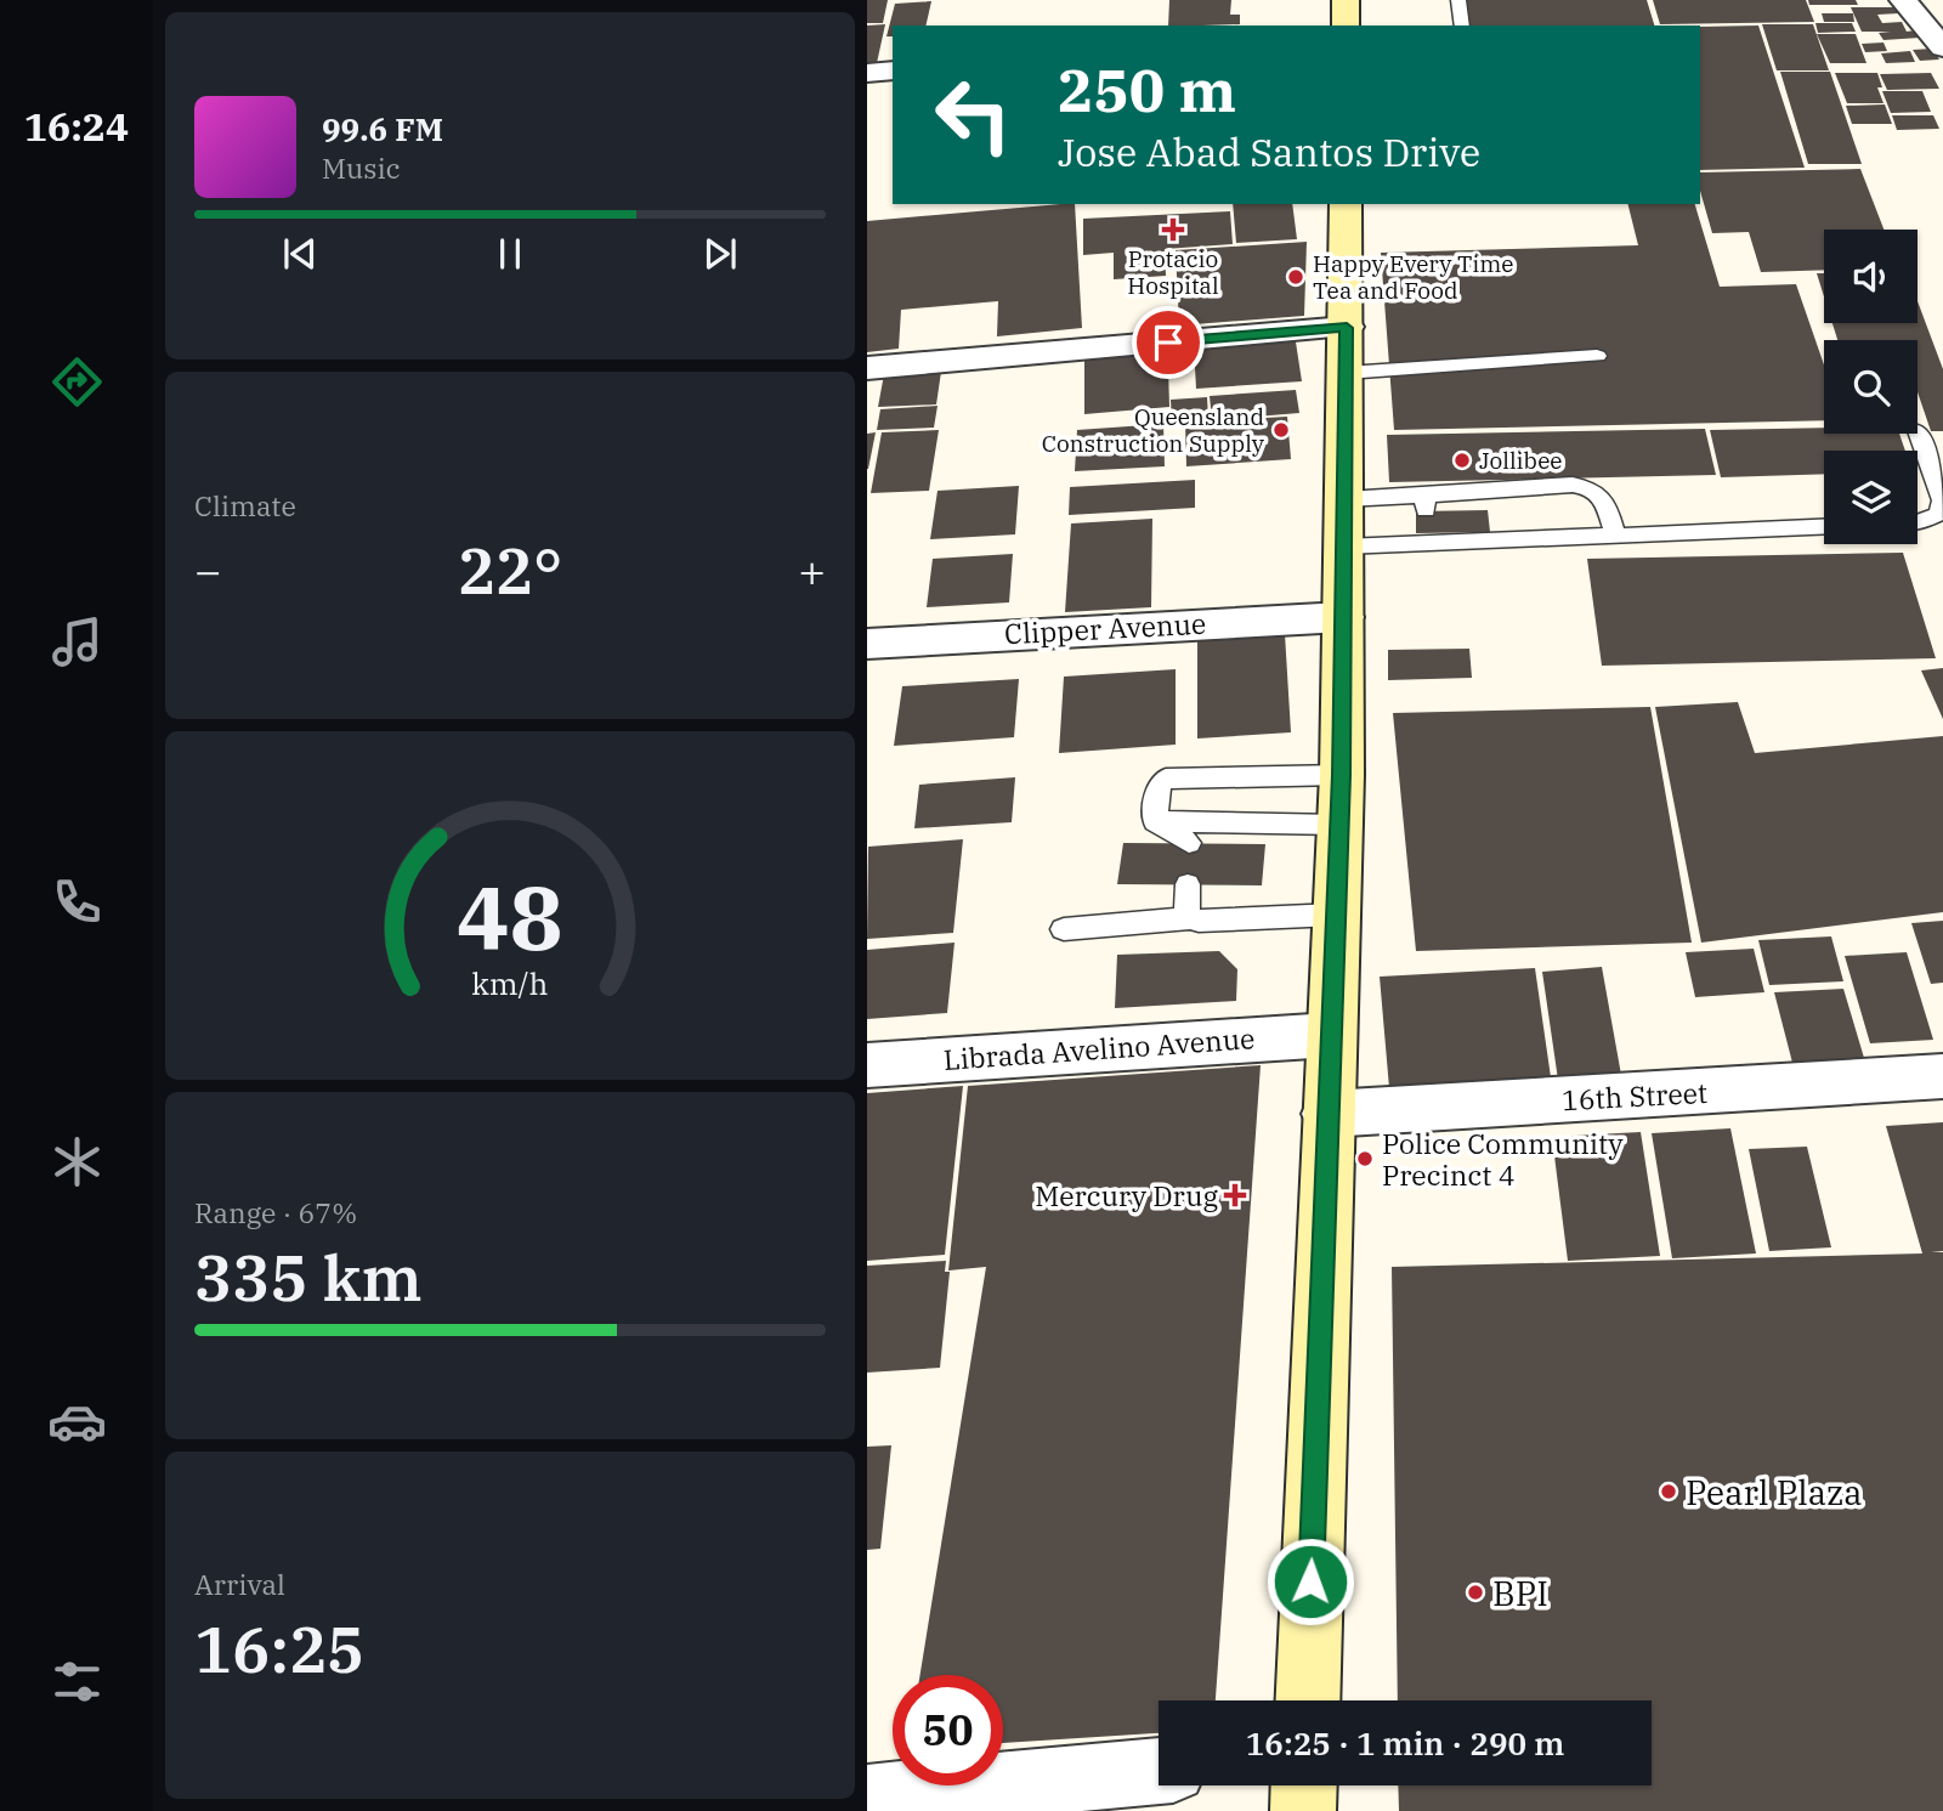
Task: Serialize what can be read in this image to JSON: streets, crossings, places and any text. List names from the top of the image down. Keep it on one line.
{"streets":{"street":["Clipper Avenue","Librada Avelino Avenue","16th Street"]},"places":{"health":["Protacio Hospital","Mercury Drug"],"other":["Happy Every Time Tea and Food","Queensland Construction Supply","Jollibee","Police Community Precinct 4","Pearl Plaza","BPI"]},"page":{"tabs":"16:24","turn":["250 m","Jose Abad Santos Drive"],"song":["99.6 FM","Music"],"tile":["Climate",["Range · 67%","335 km"],["Arrival","16:25"]],"heat":["−","22°","+"],"limit":"50","trip":"16:25 · 1 min · 290 m","gauge":["48","km/h"]}}
